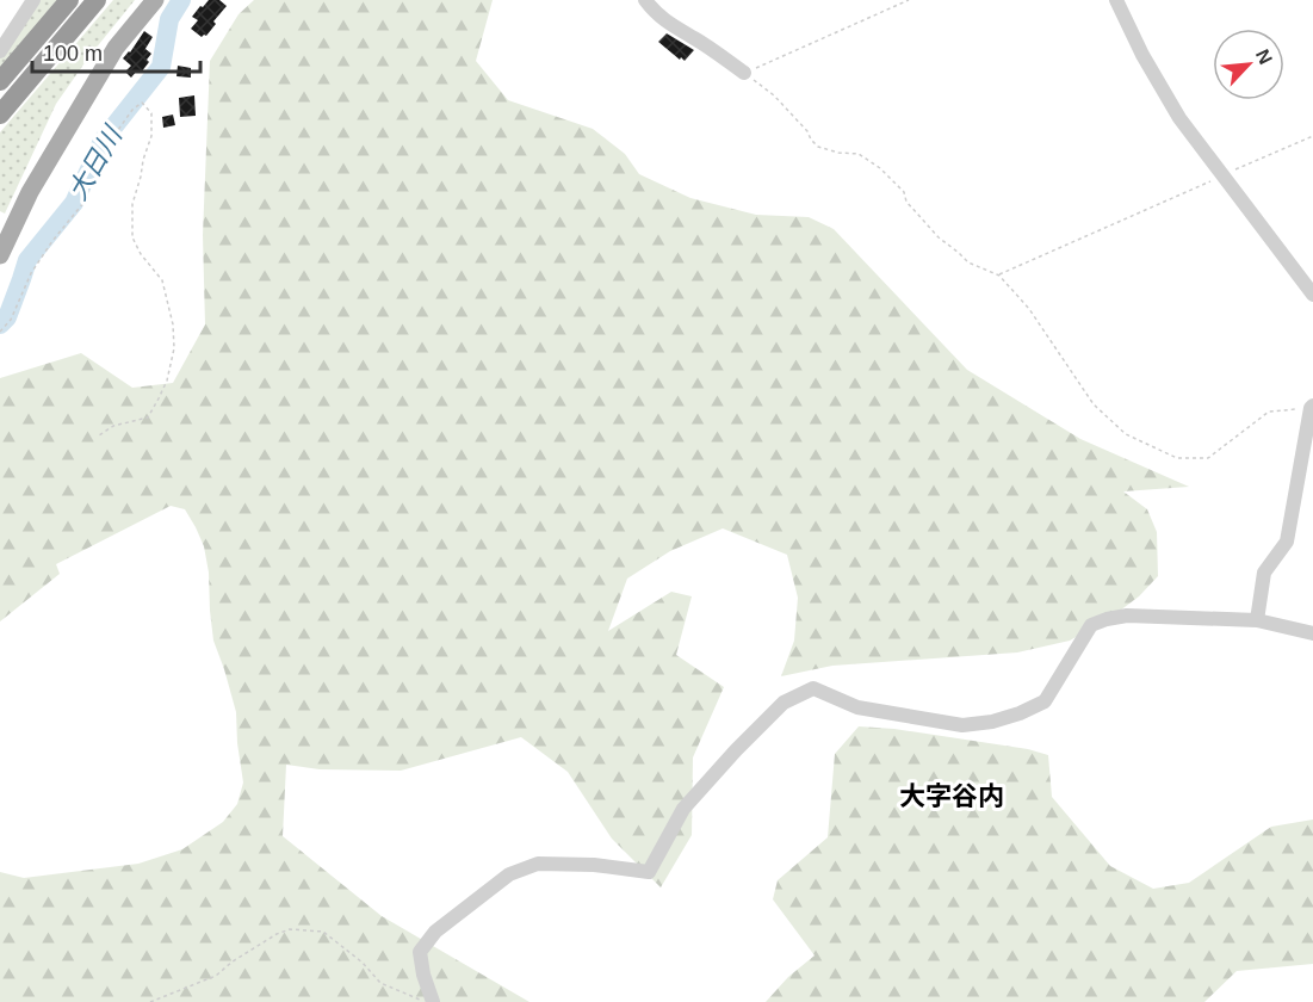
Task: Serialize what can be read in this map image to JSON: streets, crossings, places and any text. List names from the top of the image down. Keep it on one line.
{"districts":["大字谷内"],"water":["大日川"],"scale_bar":"100 m","north":"top right"}
